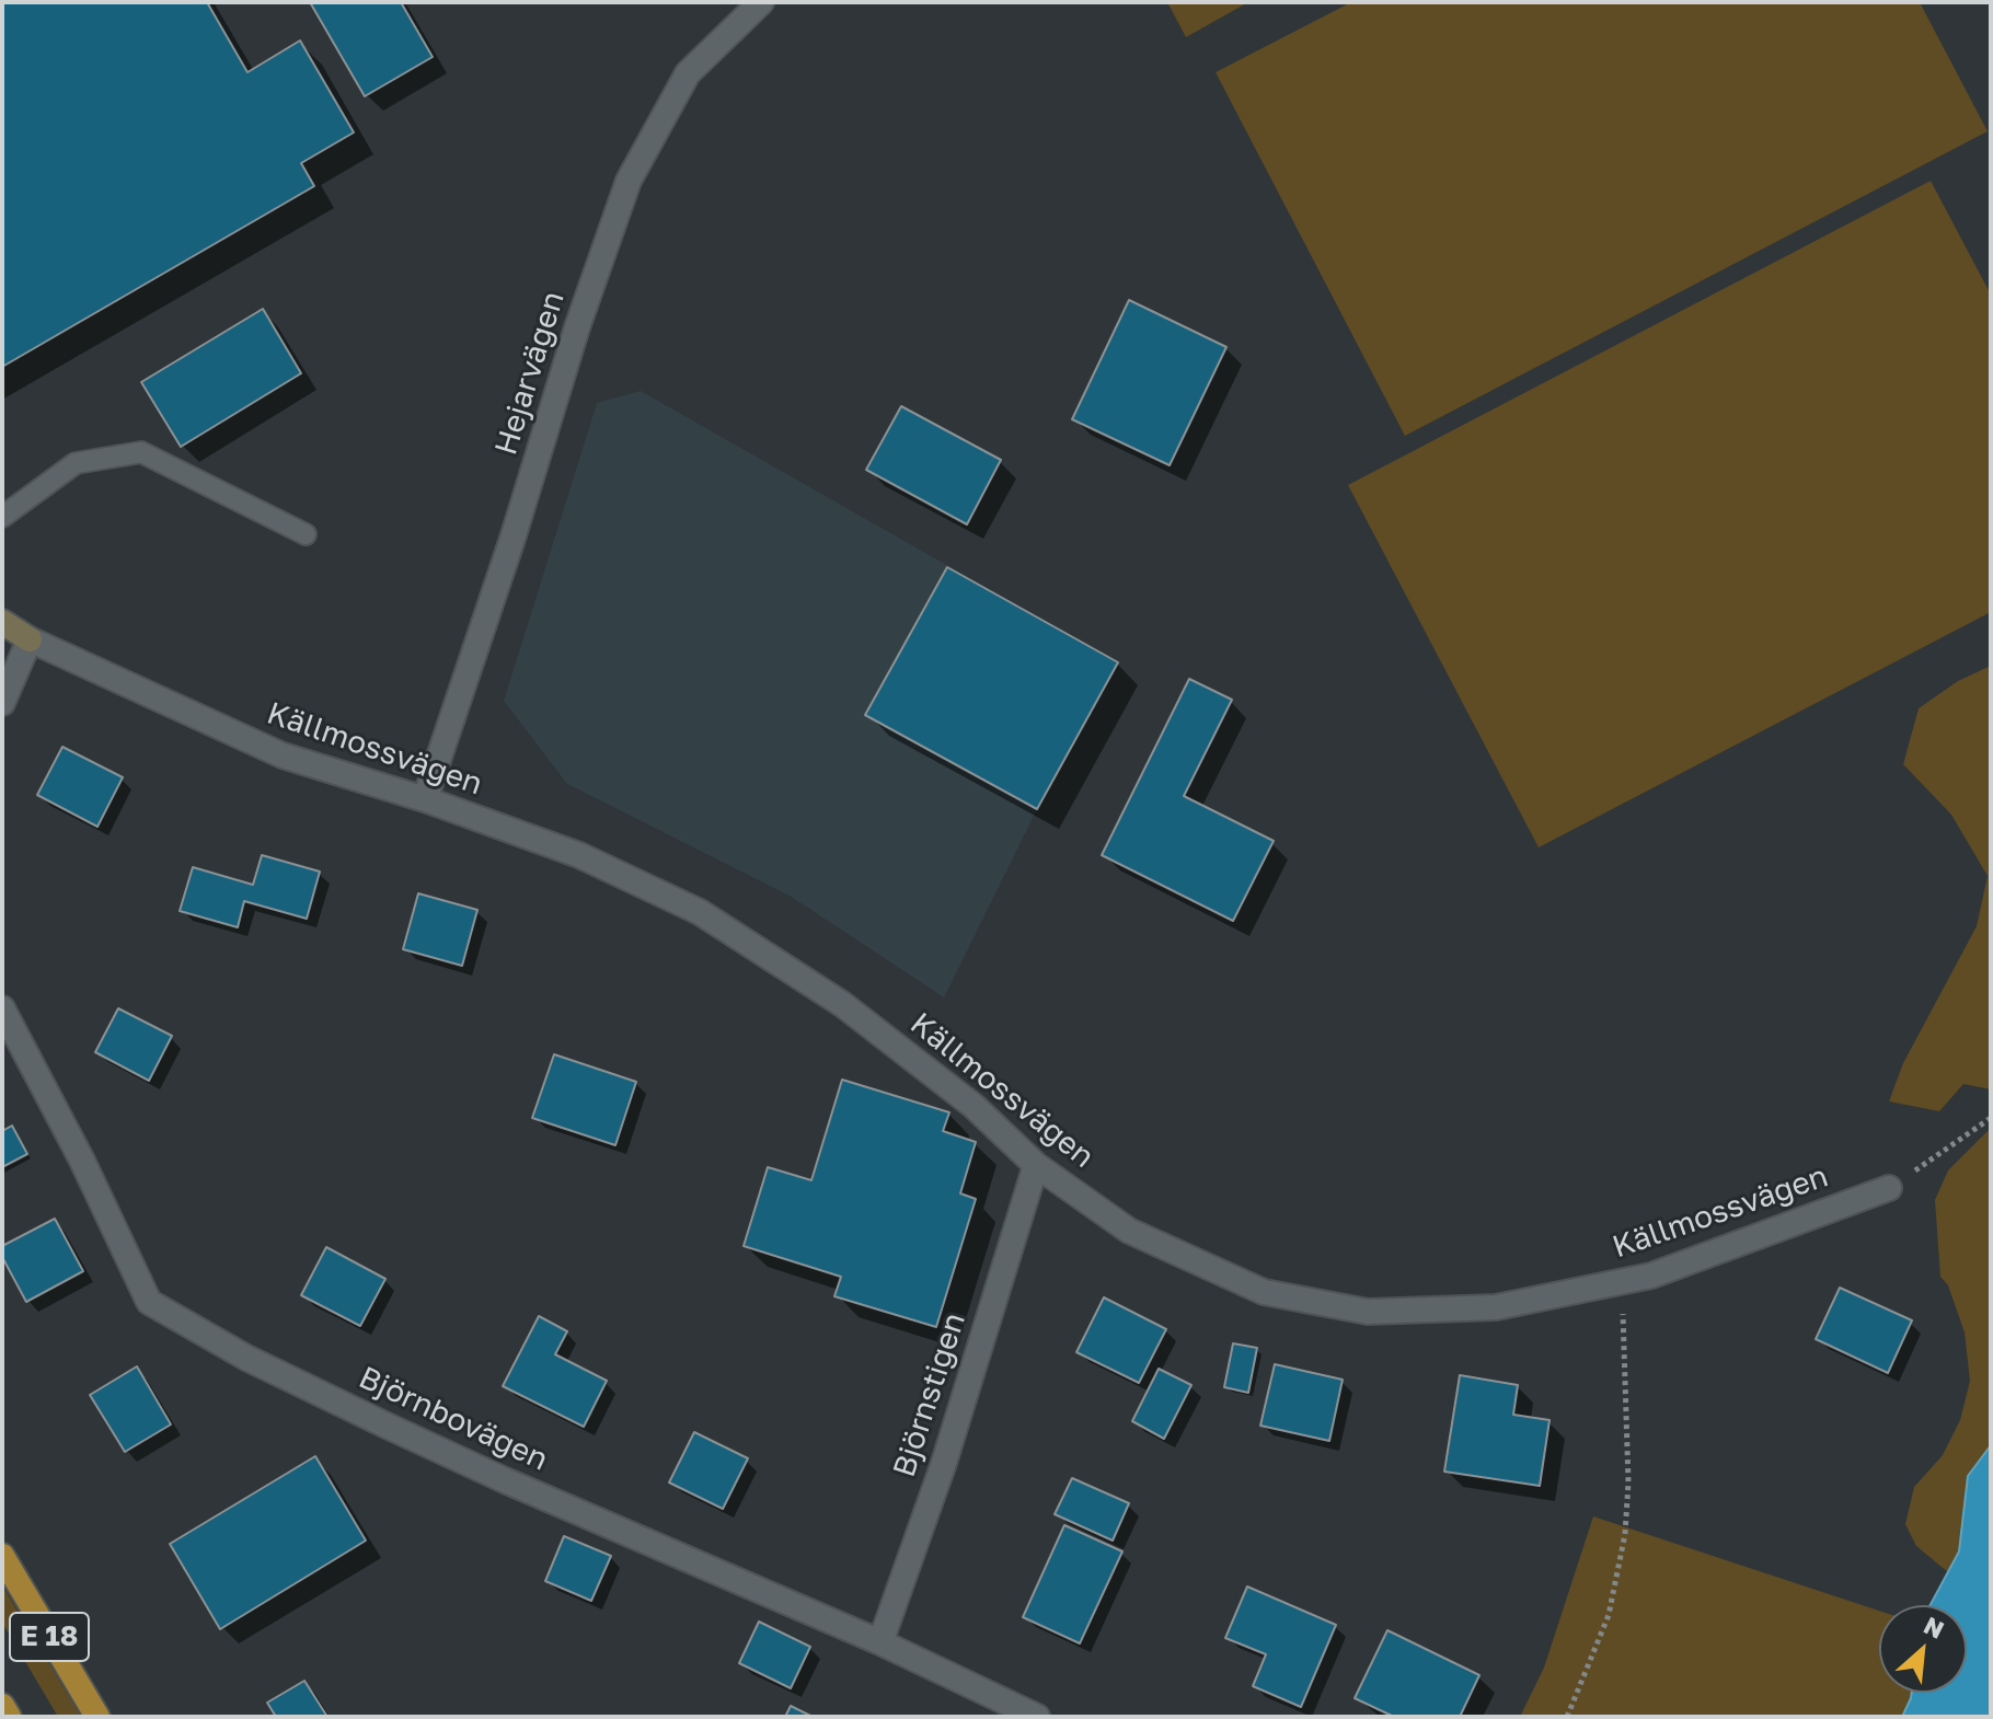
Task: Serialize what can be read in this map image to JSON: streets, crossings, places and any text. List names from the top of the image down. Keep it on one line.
{"streets":{"highway":["E 18"],"main road":["Källmossvägen"],"street":["Hejarvägen","Björnstigen","Björnbovägen"]},"crossings":[["Hejarvägen","Källmossvägen"],["Källmossvägen","Björnstigen"],["Björnstigen","Björnbovägen"]],"north":"top right"}
